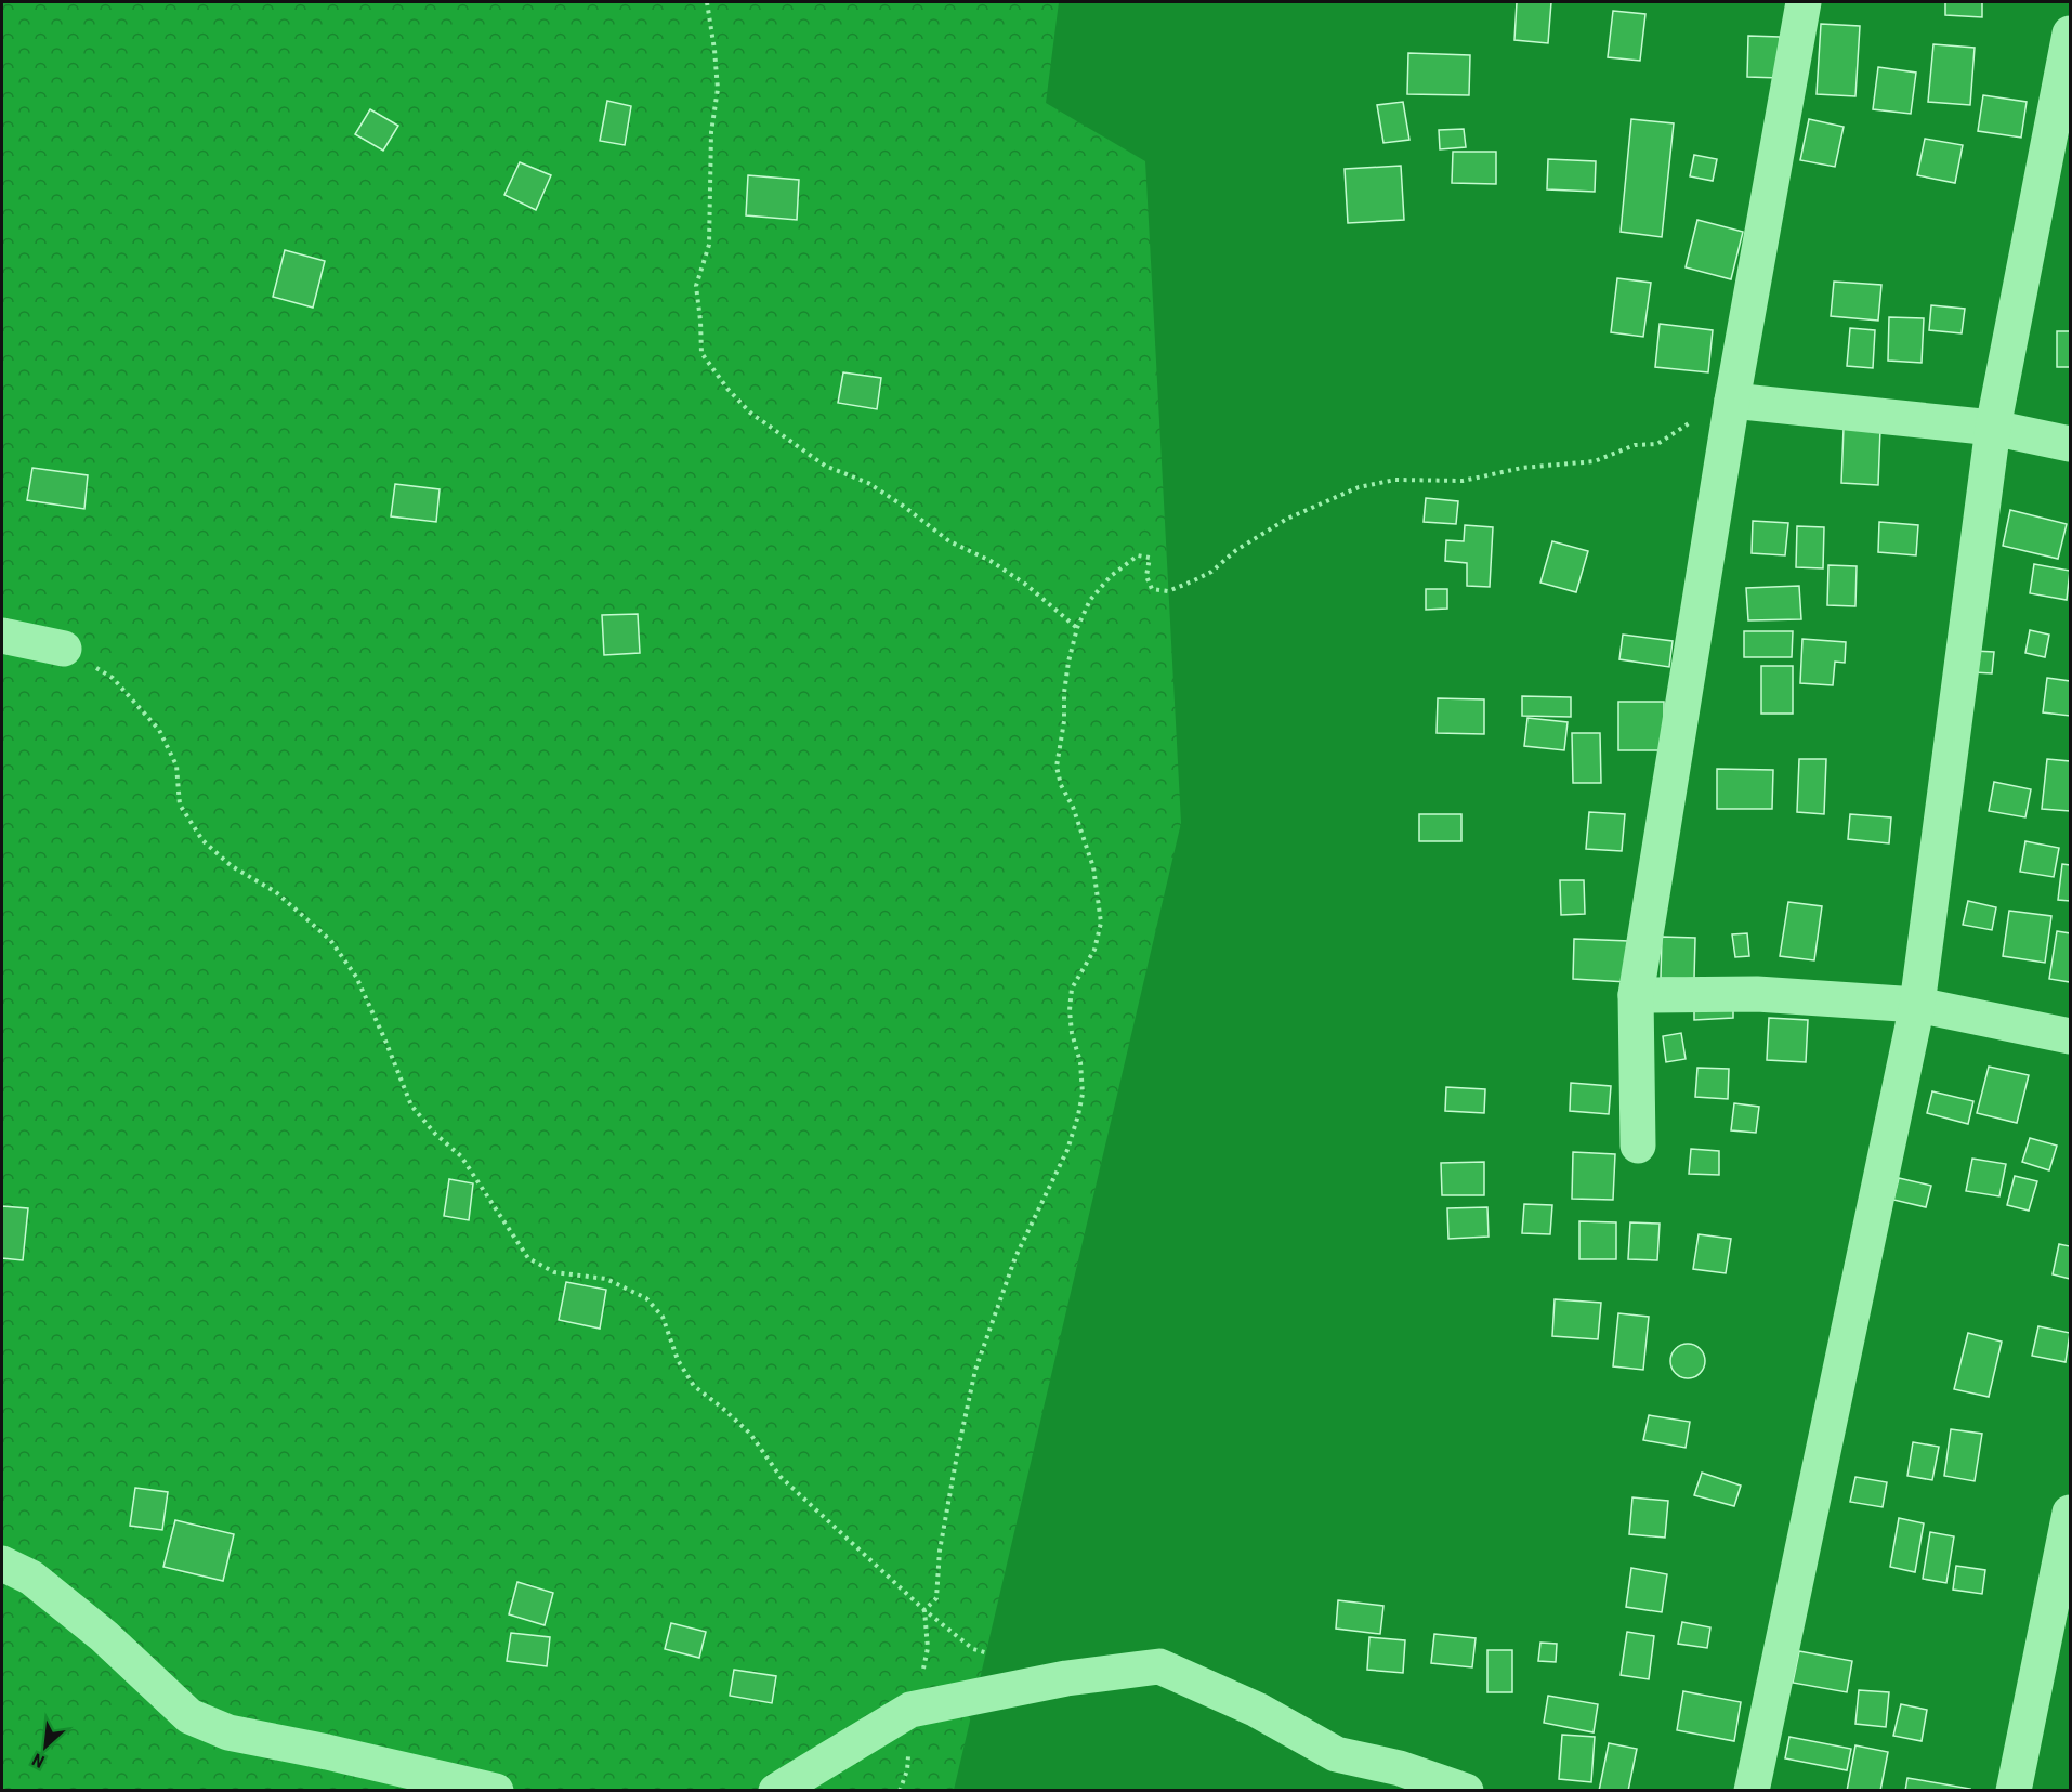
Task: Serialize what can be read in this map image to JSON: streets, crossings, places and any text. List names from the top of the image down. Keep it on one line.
{"north":"bottom left"}
